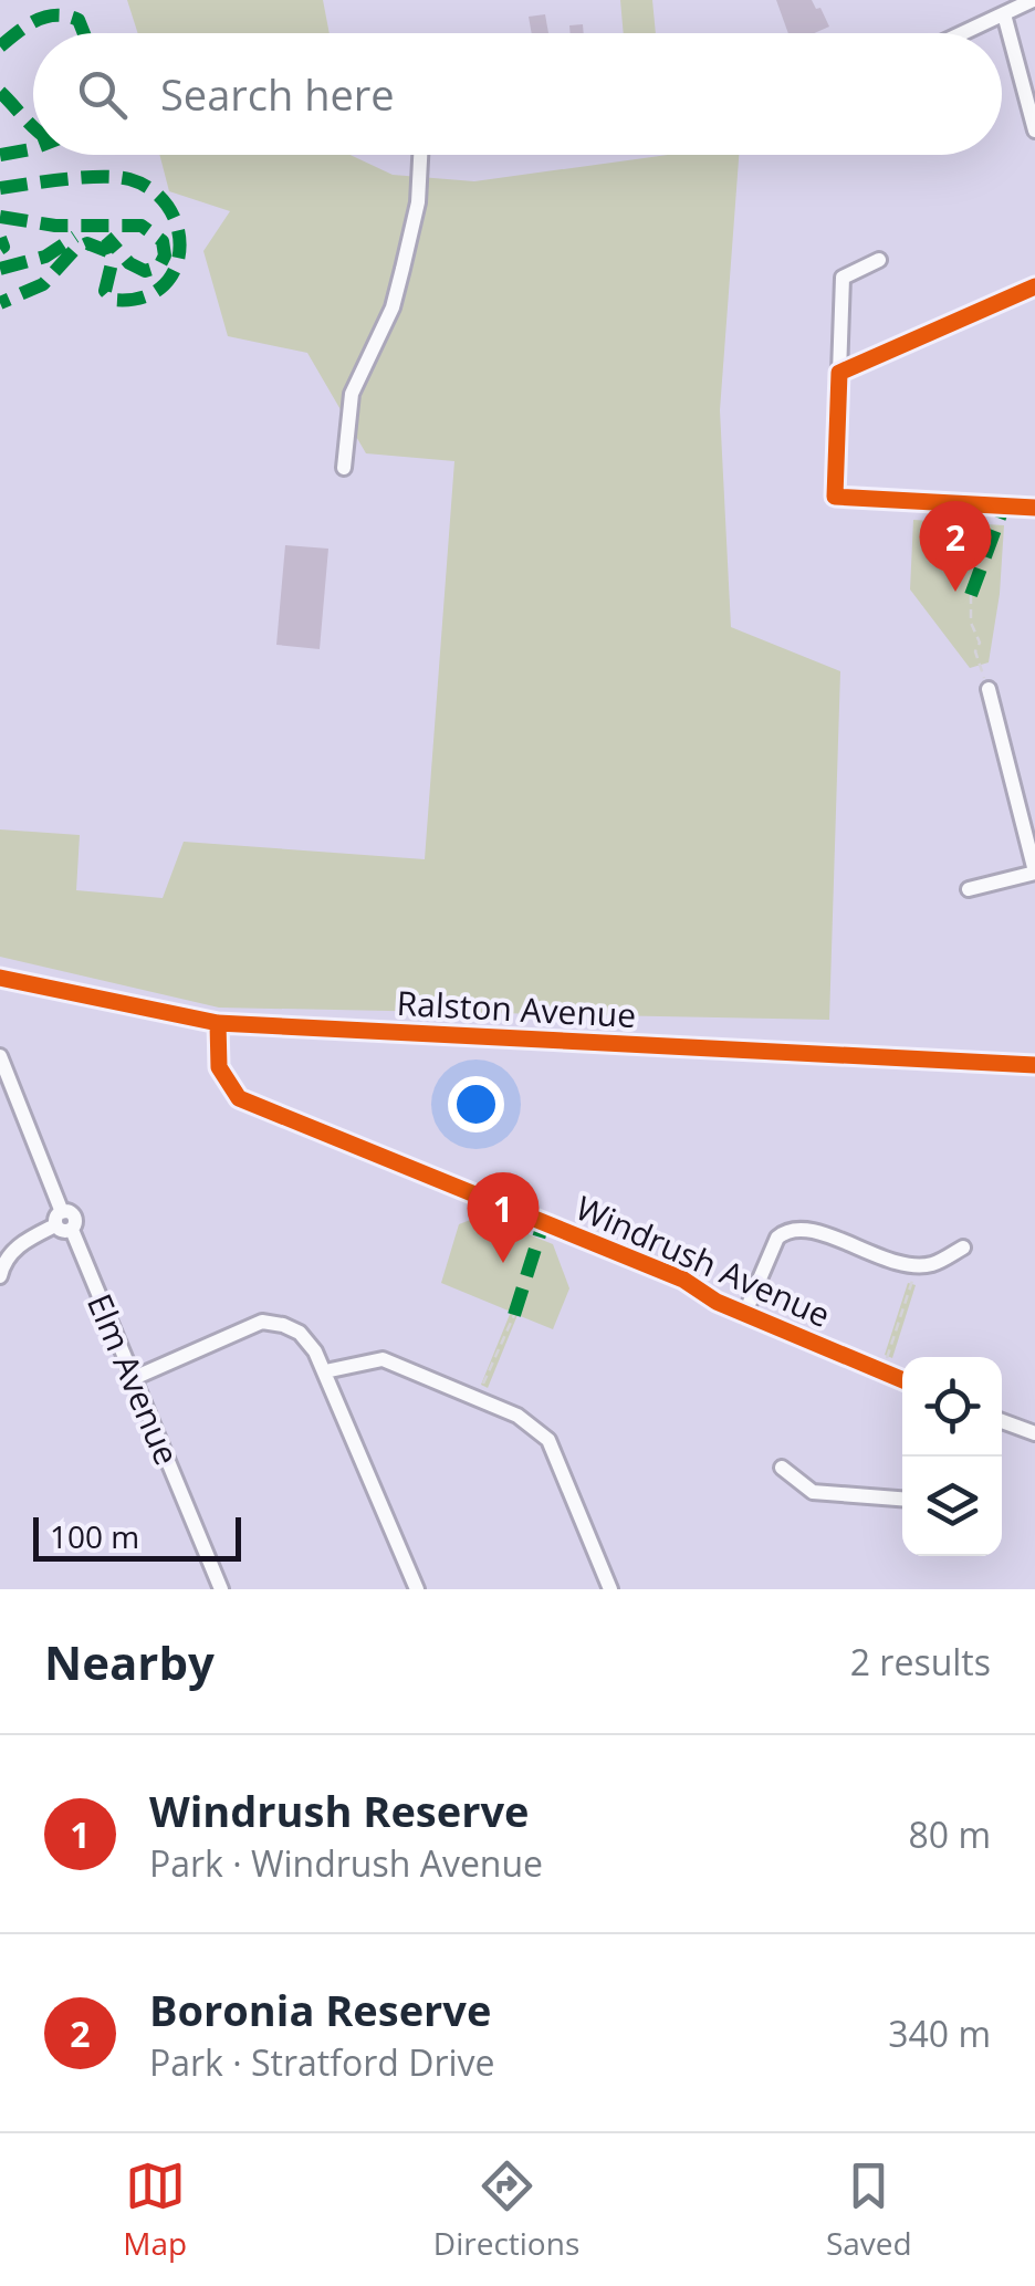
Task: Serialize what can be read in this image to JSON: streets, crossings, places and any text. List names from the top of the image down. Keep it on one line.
{"streets":{"street":["Ralston Avenue","Windrush Avenue","Elm Avenue"]},"crossings":[["Ralston Avenue","Windrush Avenue"]],"scale_bar":"100 m","page":{"search":"Search here","pins":["2","1"],"scale":"100 m","heading":["Nearby","2 results"],"list":[{"mark":"1","name":"Windrush Reserve","note":"Park · Windrush Avenue","value":"80 m"},{"mark":"2","name":"Boronia Reserve","note":"Park · Stratford Drive","value":"340 m"}],"nav":["Map","Directions","Saved"]}}
